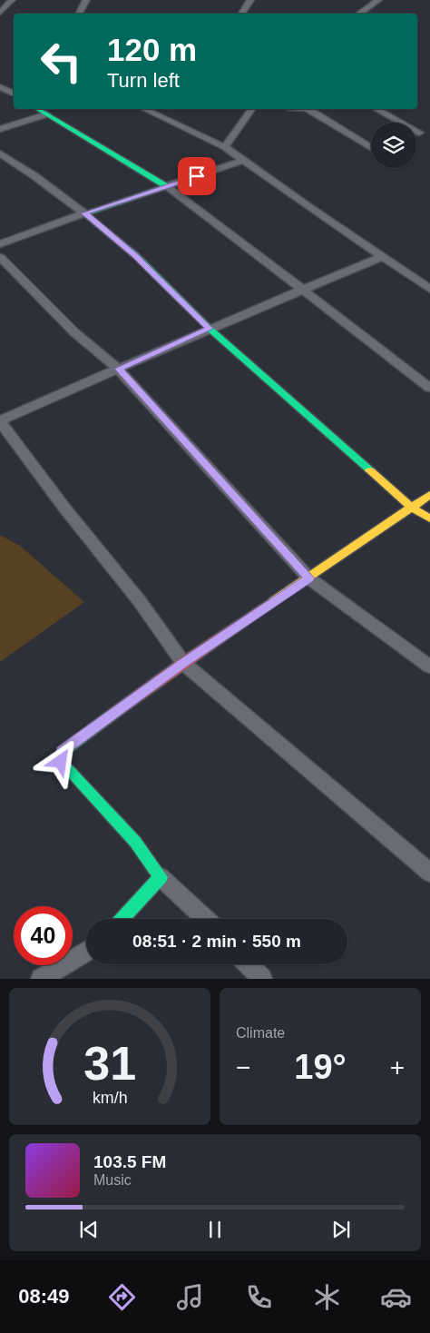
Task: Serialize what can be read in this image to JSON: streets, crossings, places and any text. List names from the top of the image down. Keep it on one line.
{"page":{"turn":["120 m","Turn left"],"limit":"40","trip":"08:51 · 2 min · 550 m","tile":"Climate","heat":["−","19°","+"],"song":["103.5 FM","Music"],"tabs":"08:49","gauge":["31","km/h"]}}
